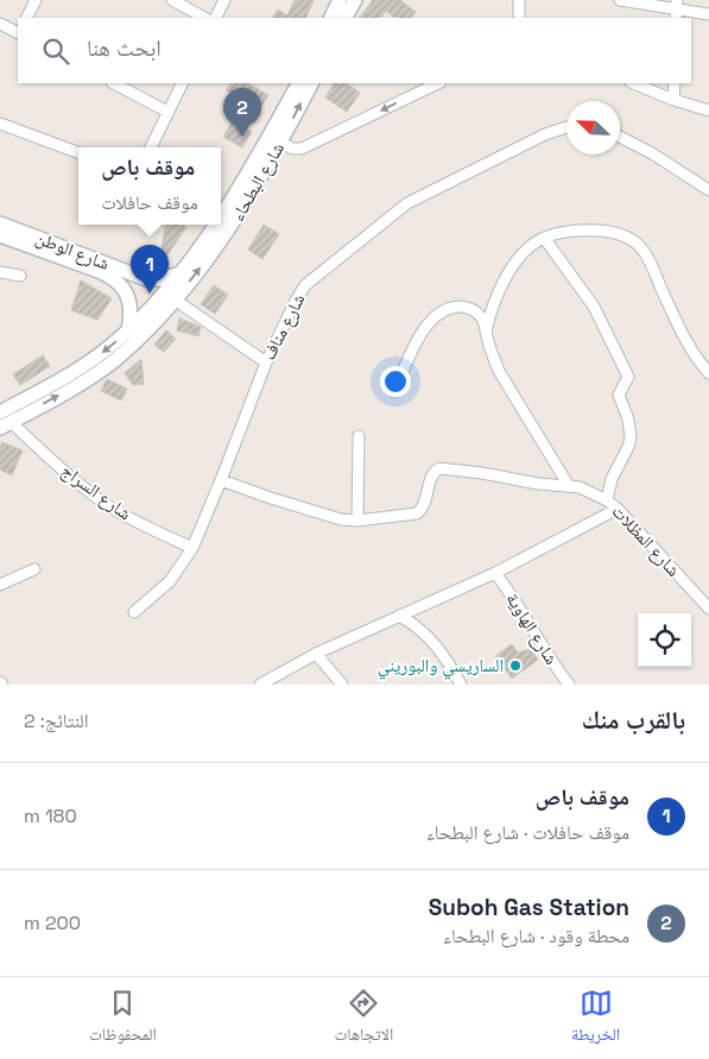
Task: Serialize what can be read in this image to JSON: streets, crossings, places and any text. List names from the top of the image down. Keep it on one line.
{"streets":{"street":["شارع البطحاء","شارع الوطن","شارع مناف","شارع السراج","شارع المظلات","شارع الهاوية"]},"crossings":[["شارع البطحاء","شارع الوطن"],["شارع البطحاء","شارع السراج"],["شارع مناف","شارع السراج"]],"places":["الساريسي والبوريني"],"north":"top left","page":{"search":"ابحث هنا","pins":["2","1"],"popup":["موقف باص","موقف حافلات"],"heading":["بالقرب منك","النتائج: 2"],"list":[{"mark":"1","name":"موقف باص","note":"موقف حافلات · شارع البطحاء","value":"180 m"},{"mark":"2","name":"Suboh Gas Station","note":"محطة وقود · شارع البطحاء","value":"200 m"}],"nav":["الخريطة","الاتجاهات","المحفوظات"]}}
